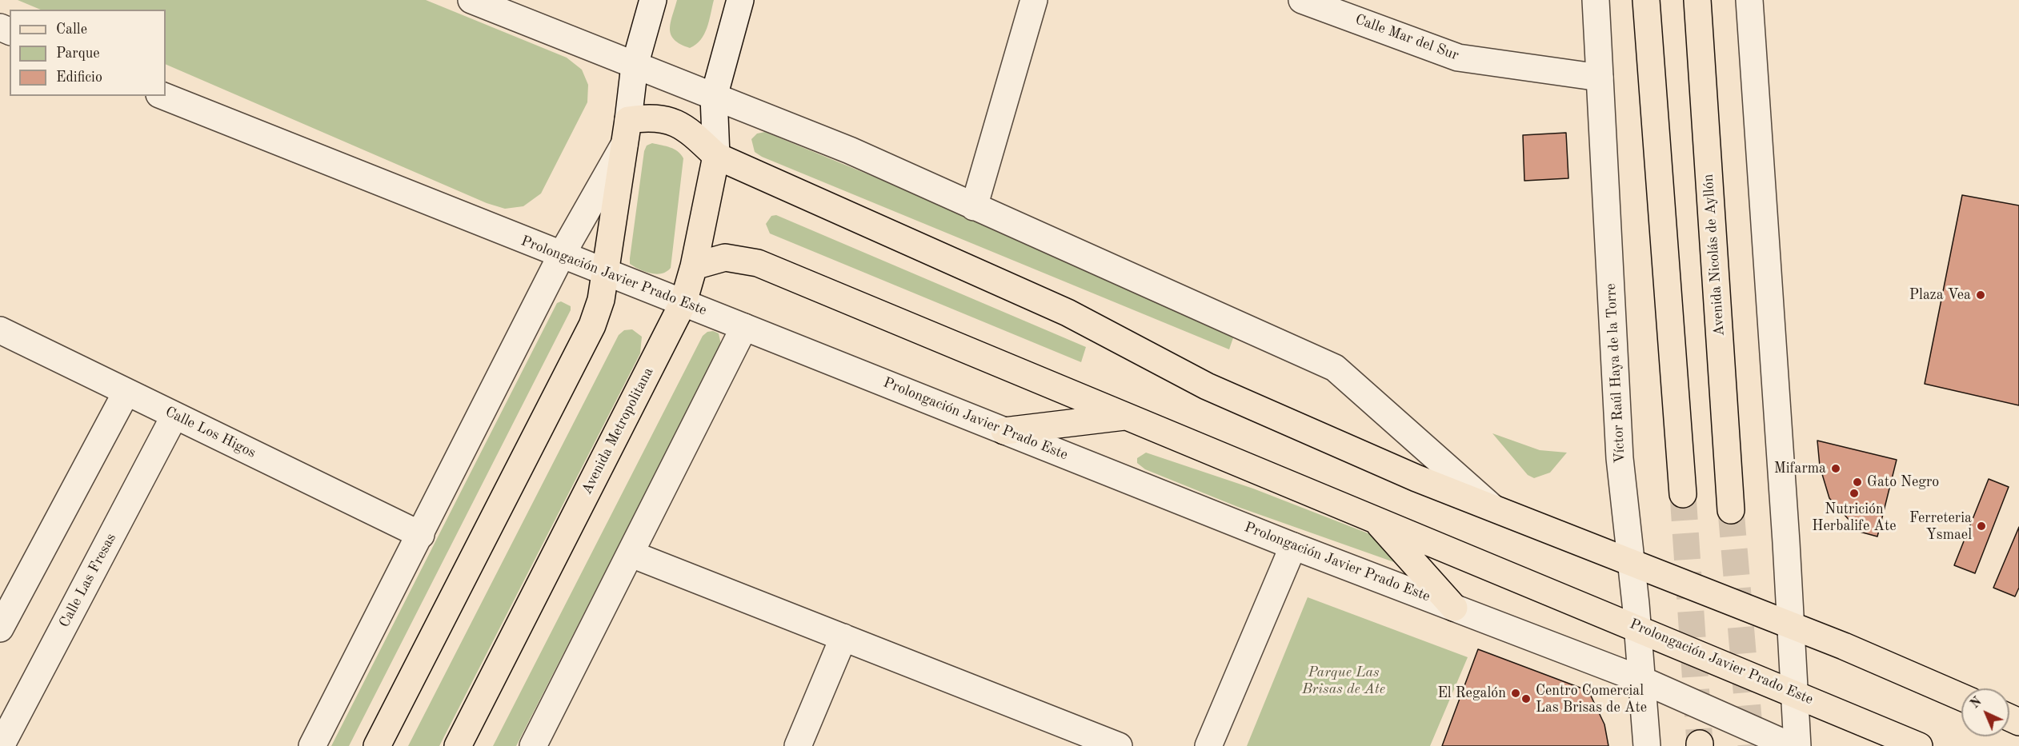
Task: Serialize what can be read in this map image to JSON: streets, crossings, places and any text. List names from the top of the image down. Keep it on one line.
{"streets":{"main road":["Avenida Nicolás de Ayllón","Prolongación Javier Prado Este","Avenida Metropolitana"],"street":["Calle Mar del Sur","Víctor Raúl Haya de la Torre","Calle Los Higos","Calle Las Fresas"]},"crossings":[["Calle Mar del Sur","Víctor Raúl Haya de la Torre"],["Prolongación Javier Prado Este","Víctor Raúl Haya de la Torre"],["Prolongación Javier Prado Este","Avenida Metropolitana"],["Calle Los Higos","Calle Las Fresas"]],"parks":["Parque Las Brisas de Ate"],"places":["Plaza Vea","Mifarma","Gato Negro","Nutrición Herbalife Ate","Ferreteria Ysmael","El Regalón","Centro Comercial Las Brisas de Ate"],"legend":["Calle","Parque","Edificio"],"north":"top left"}
